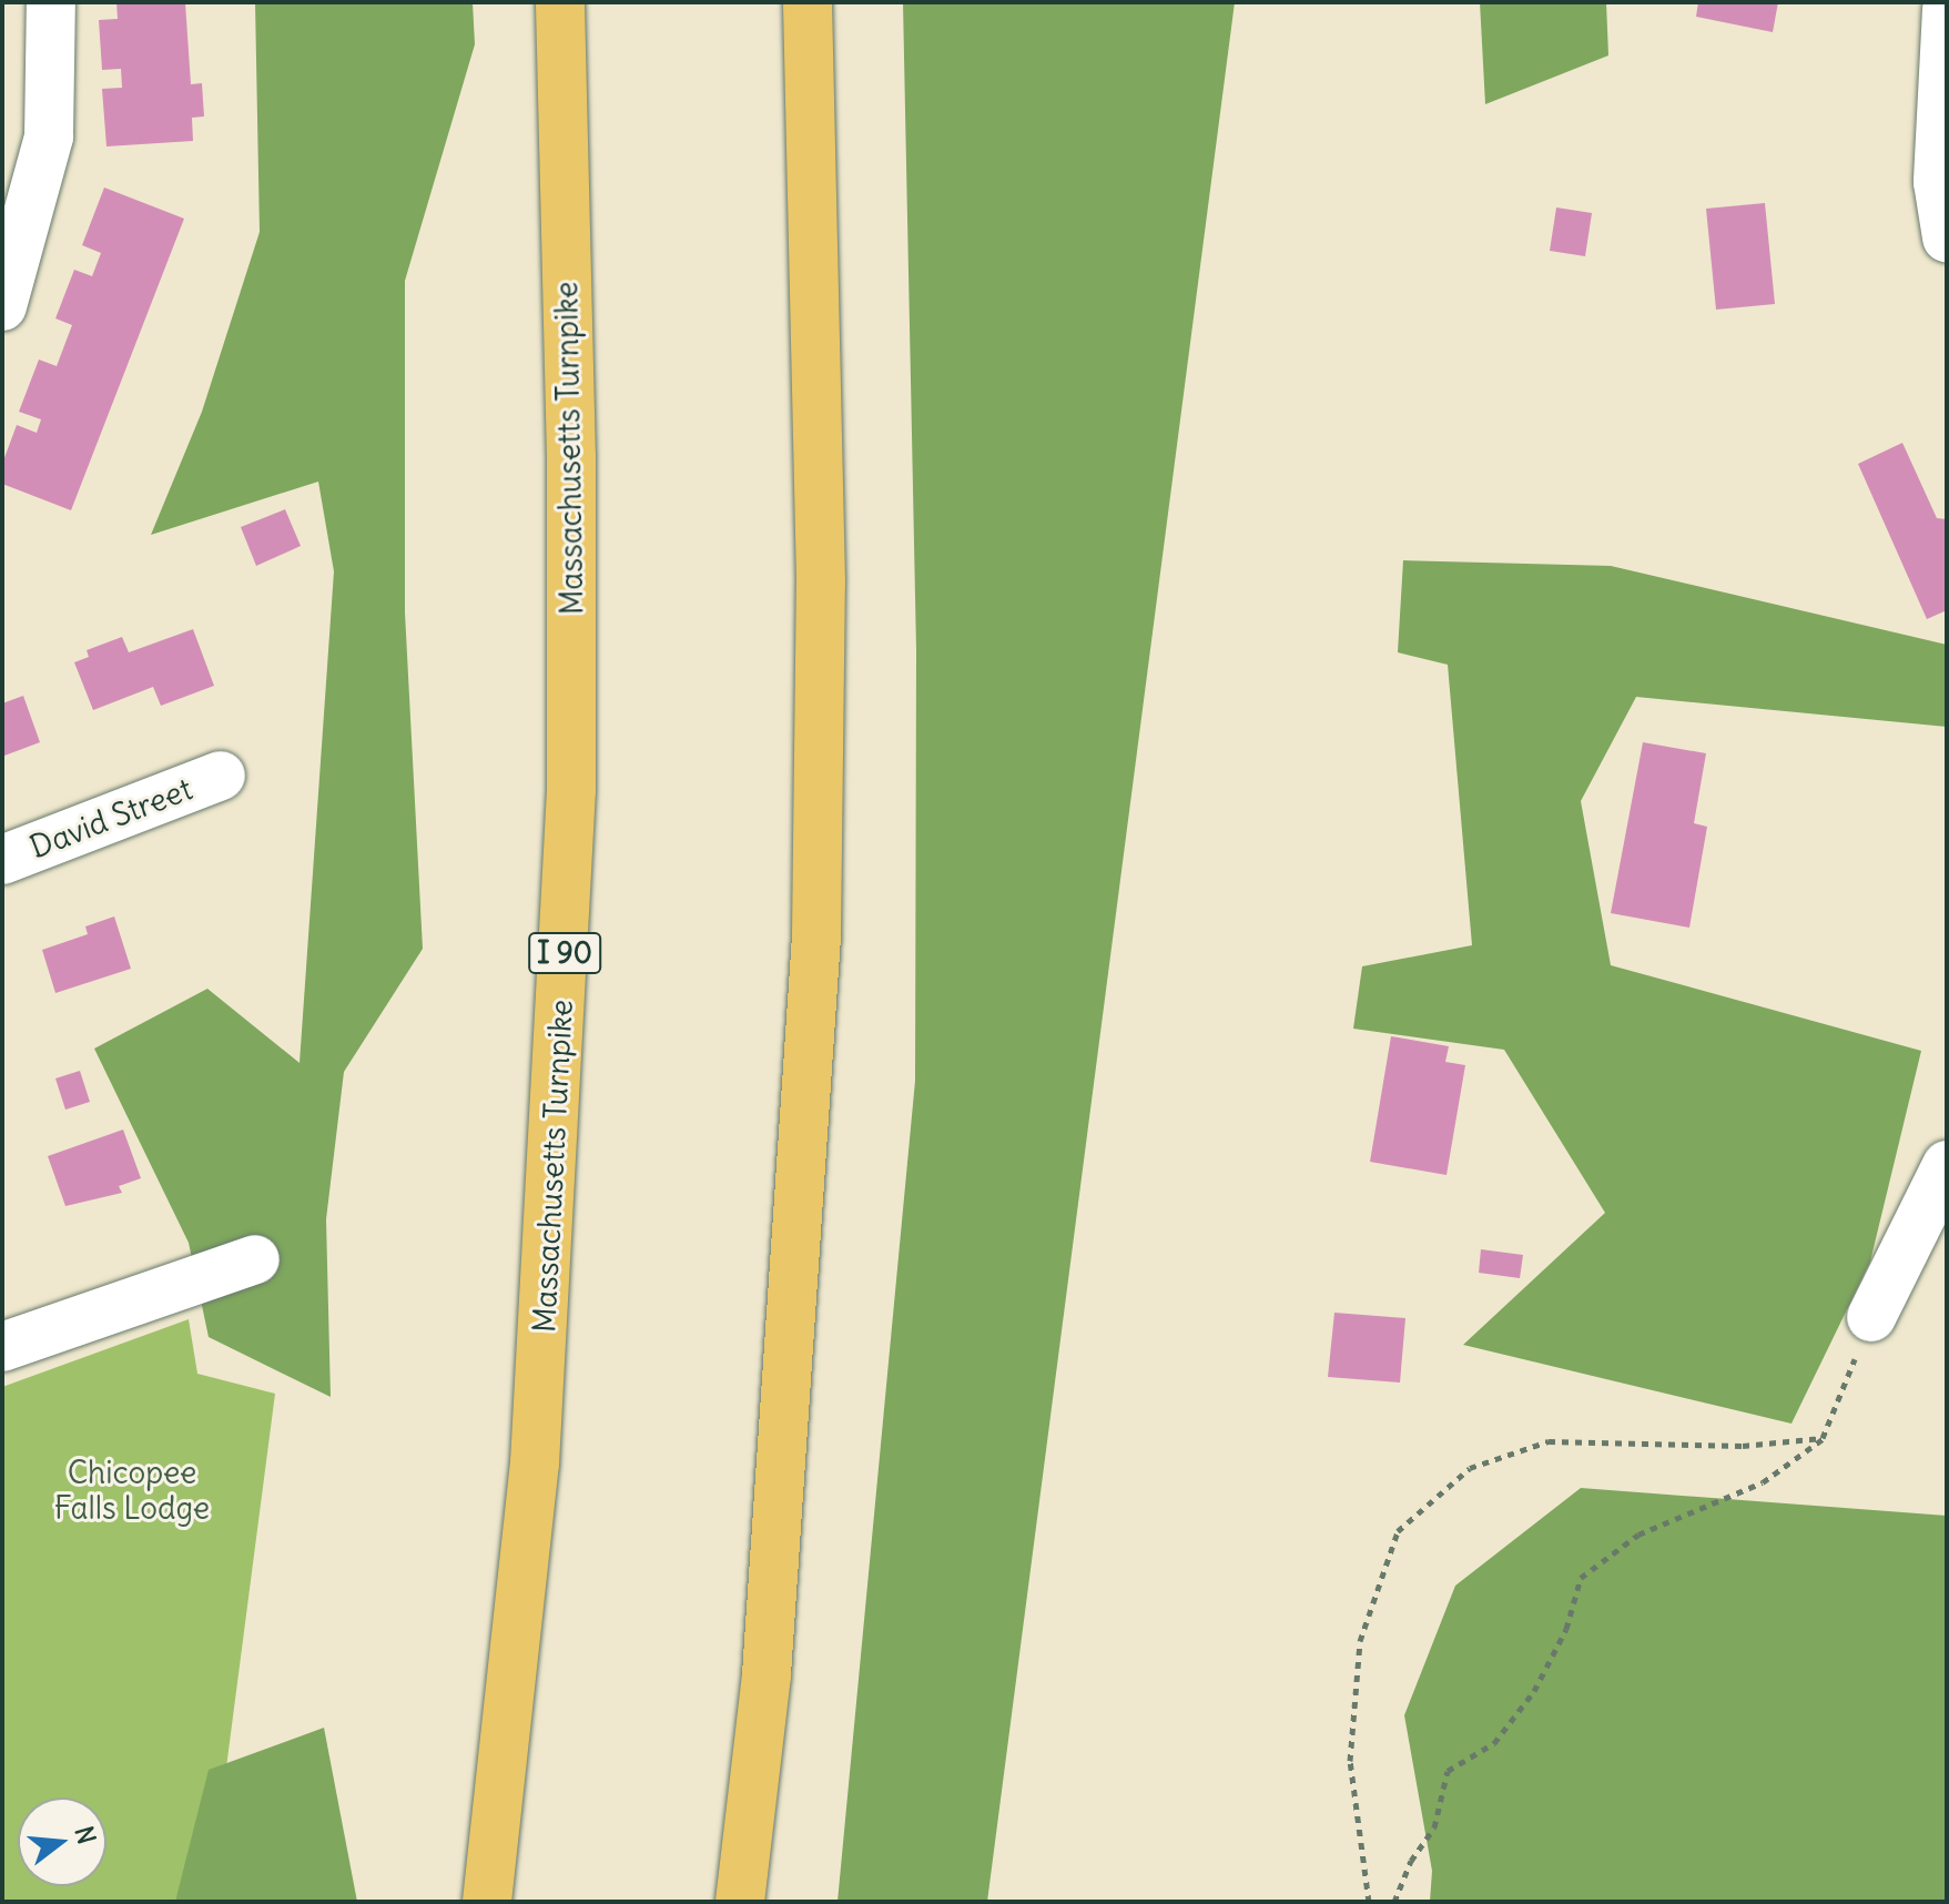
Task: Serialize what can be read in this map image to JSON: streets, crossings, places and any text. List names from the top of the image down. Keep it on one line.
{"streets":{"highway":["Massachusetts Turnpike","I 90"],"street":["David Street"]},"parks":["Chicopee Falls Lodge"],"north":"right"}
